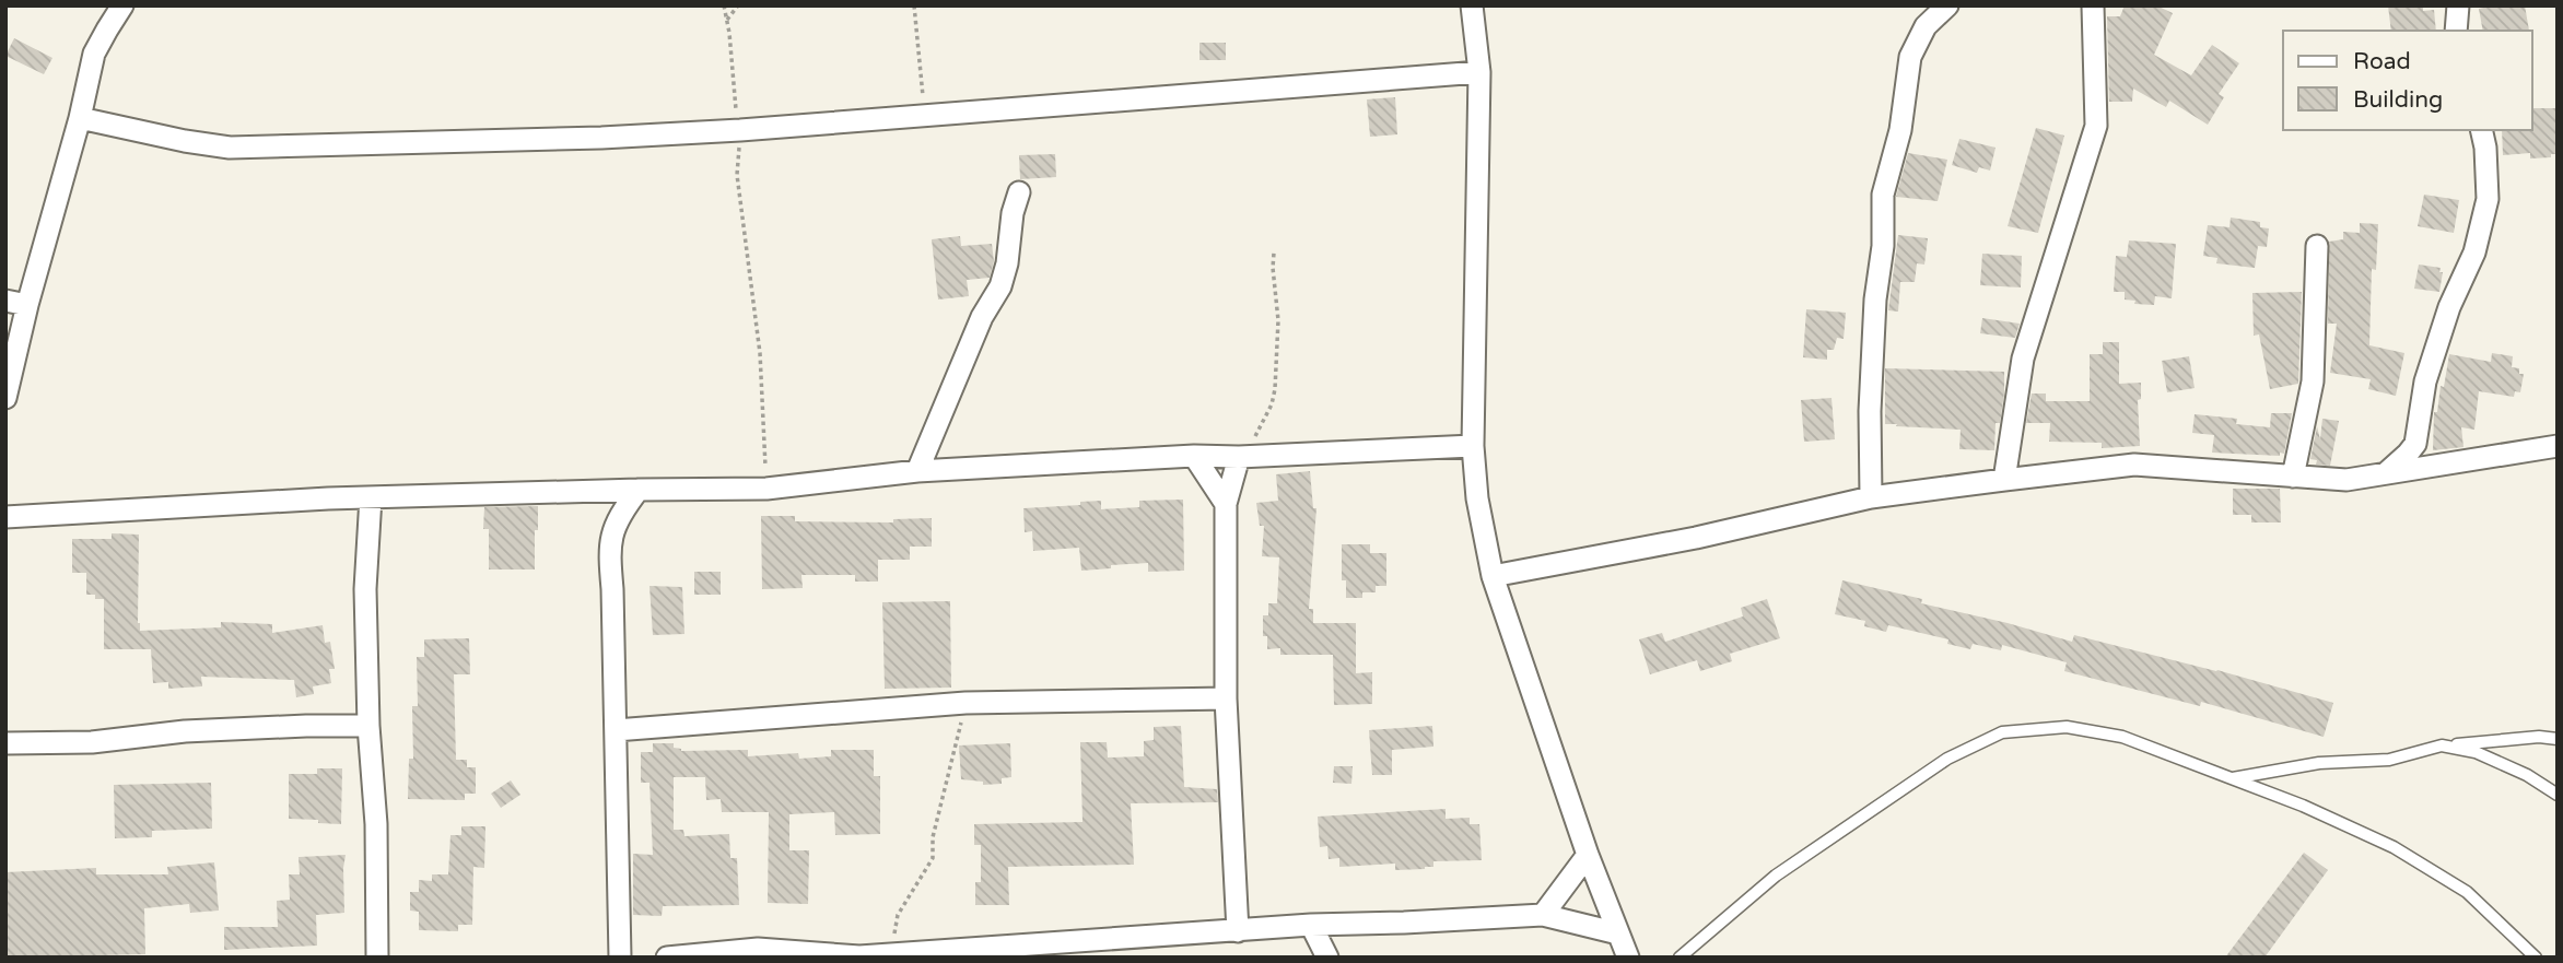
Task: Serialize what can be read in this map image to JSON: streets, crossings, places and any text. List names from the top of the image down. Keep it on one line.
{"legend":["Road","Building"]}
